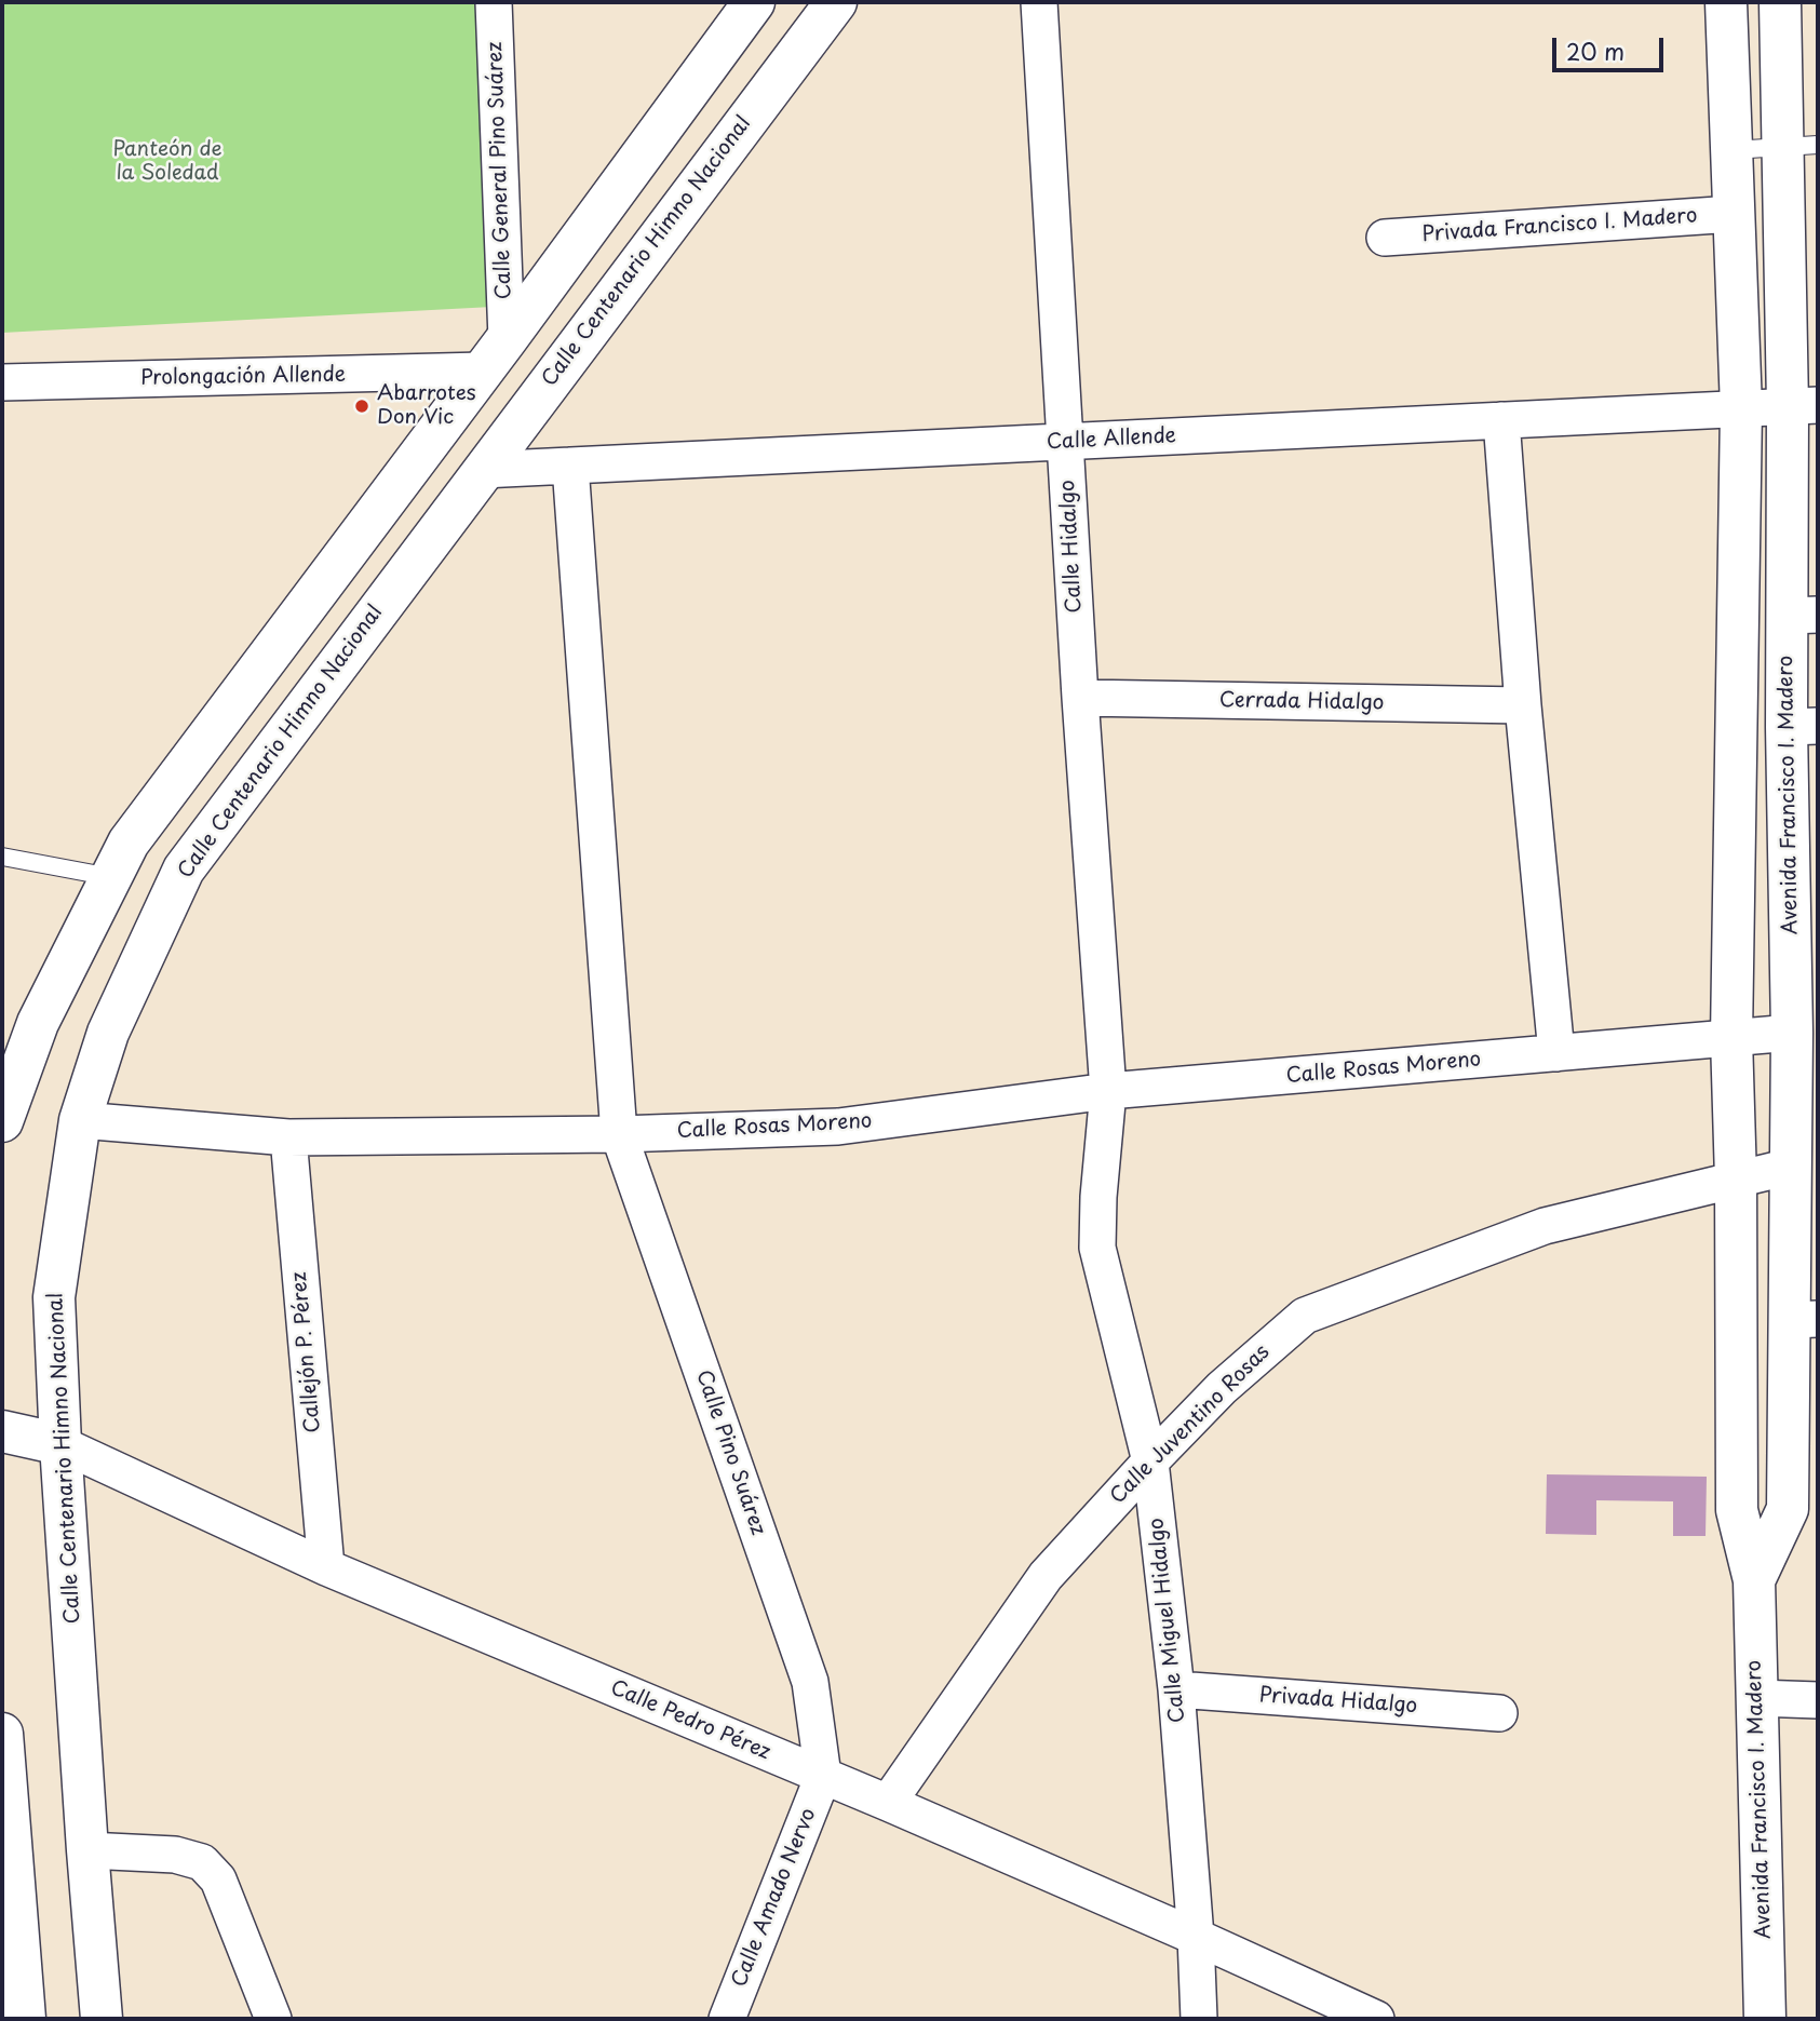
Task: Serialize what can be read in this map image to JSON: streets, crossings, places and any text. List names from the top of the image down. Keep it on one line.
{"streets":{"main road":["Calle Centenario Himno Nacional","Avenida Francisco I. Madero","Calle Pedro Pérez"],"street":["Calle General Pino Suárez","Privada Francisco I. Madero","Prolongación Allende","Calle Allende","Calle Hidalgo","Cerrada Hidalgo","Calle Rosas Moreno","Callejón P. Pérez","Calle Juventino Rosas","Calle Pino Suárez","Calle Miguel Hidalgo","Privada Hidalgo","Calle Amado Nervo"]},"crossings":[["Calle General Pino Suárez","Prolongación Allende"],["Privada Francisco I. Madero","Avenida Francisco I. Madero"],["Calle Centenario Himno Nacional","Calle Allende"],["Calle Centenario Himno Nacional","Calle Rosas Moreno"],["Calle Centenario Himno Nacional","Calle Pedro Pérez"],["Calle Allende","Calle Hidalgo"],["Calle Allende","Avenida Francisco I. Madero"],["Calle Allende","Calle Pino Suárez"],["Calle Hidalgo","Cerrada Hidalgo"],["Calle Hidalgo","Calle Rosas Moreno"],["Calle Hidalgo","Calle Miguel Hidalgo"],["Avenida Francisco I. Madero","Calle Rosas Moreno"],["Avenida Francisco I. Madero","Calle Juventino Rosas"],["Calle Rosas Moreno","Callejón P. Pérez"],["Calle Rosas Moreno","Calle Pino Suárez"],["Calle Rosas Moreno","Calle Miguel Hidalgo"],["Callejón P. Pérez","Calle Pedro Pérez"],["Calle Juventino Rosas","Calle Miguel Hidalgo"],["Calle Juventino Rosas","Calle Pedro Pérez"],["Calle Pino Suárez","Calle Pedro Pérez"],["Calle Pino Suárez","Calle Amado Nervo"],["Calle Miguel Hidalgo","Privada Hidalgo"],["Calle Miguel Hidalgo","Calle Pedro Pérez"],["Calle Pedro Pérez","Calle Amado Nervo"]],"parks":["Panteón de la Soledad"],"places":["Abarrotes Don Vic"],"scale_bar":"20 m"}
